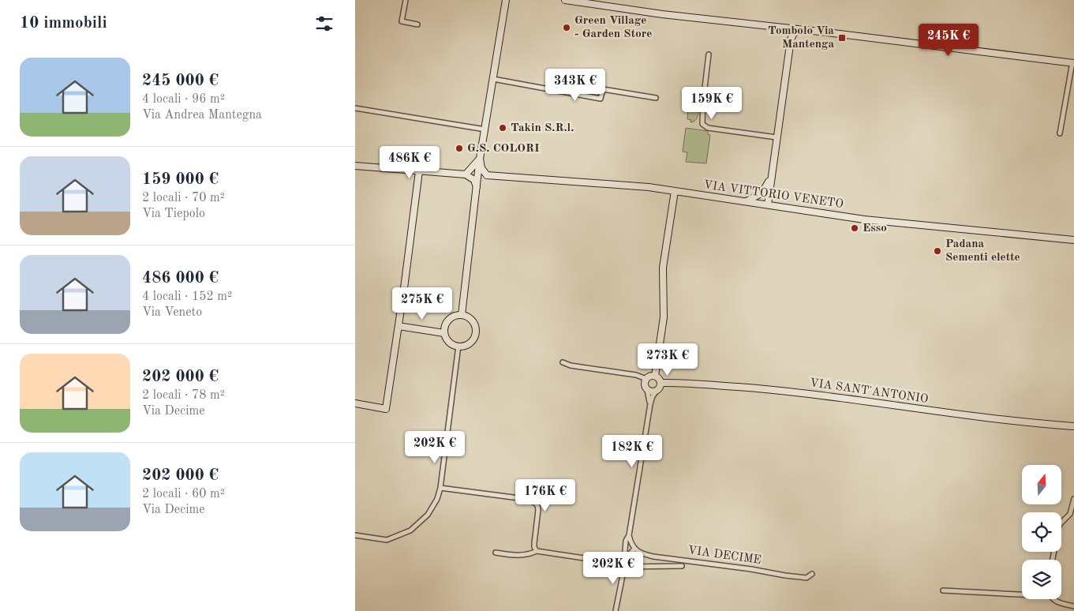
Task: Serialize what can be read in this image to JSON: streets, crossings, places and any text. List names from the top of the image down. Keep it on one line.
{"streets":{"street":["VIA VITTORIO VENETO","VIA SANT'ANTONIO","VIA DECIME"]},"places":{"other":["Green Village - Garden Store","Takin S.R.l.","G.S. COLORI","Esso","Padana Sementi elette"],"transit":["Tombolo Via Mantenga"]},"north":"top","page":{"heading":"10 immobili","price":["245K €","343K €","159K €","486K €","275K €","273K €","202K €","182K €","176K €","202K €"],"list":[{"name":"245 000 €","note":"4 locali · 96 m² · Via Andrea Mantegna"},{"name":"159 000 €","note":"2 locali · 70 m² · Via Tiepolo"},{"name":"486 000 €","note":"4 locali · 152 m² · Via Veneto"},{"name":"202 000 €","note":"2 locali · 78 m² · Via Decime"},{"name":"202 000 €","note":"2 locali · 60 m² · Via Decime"}]}}
